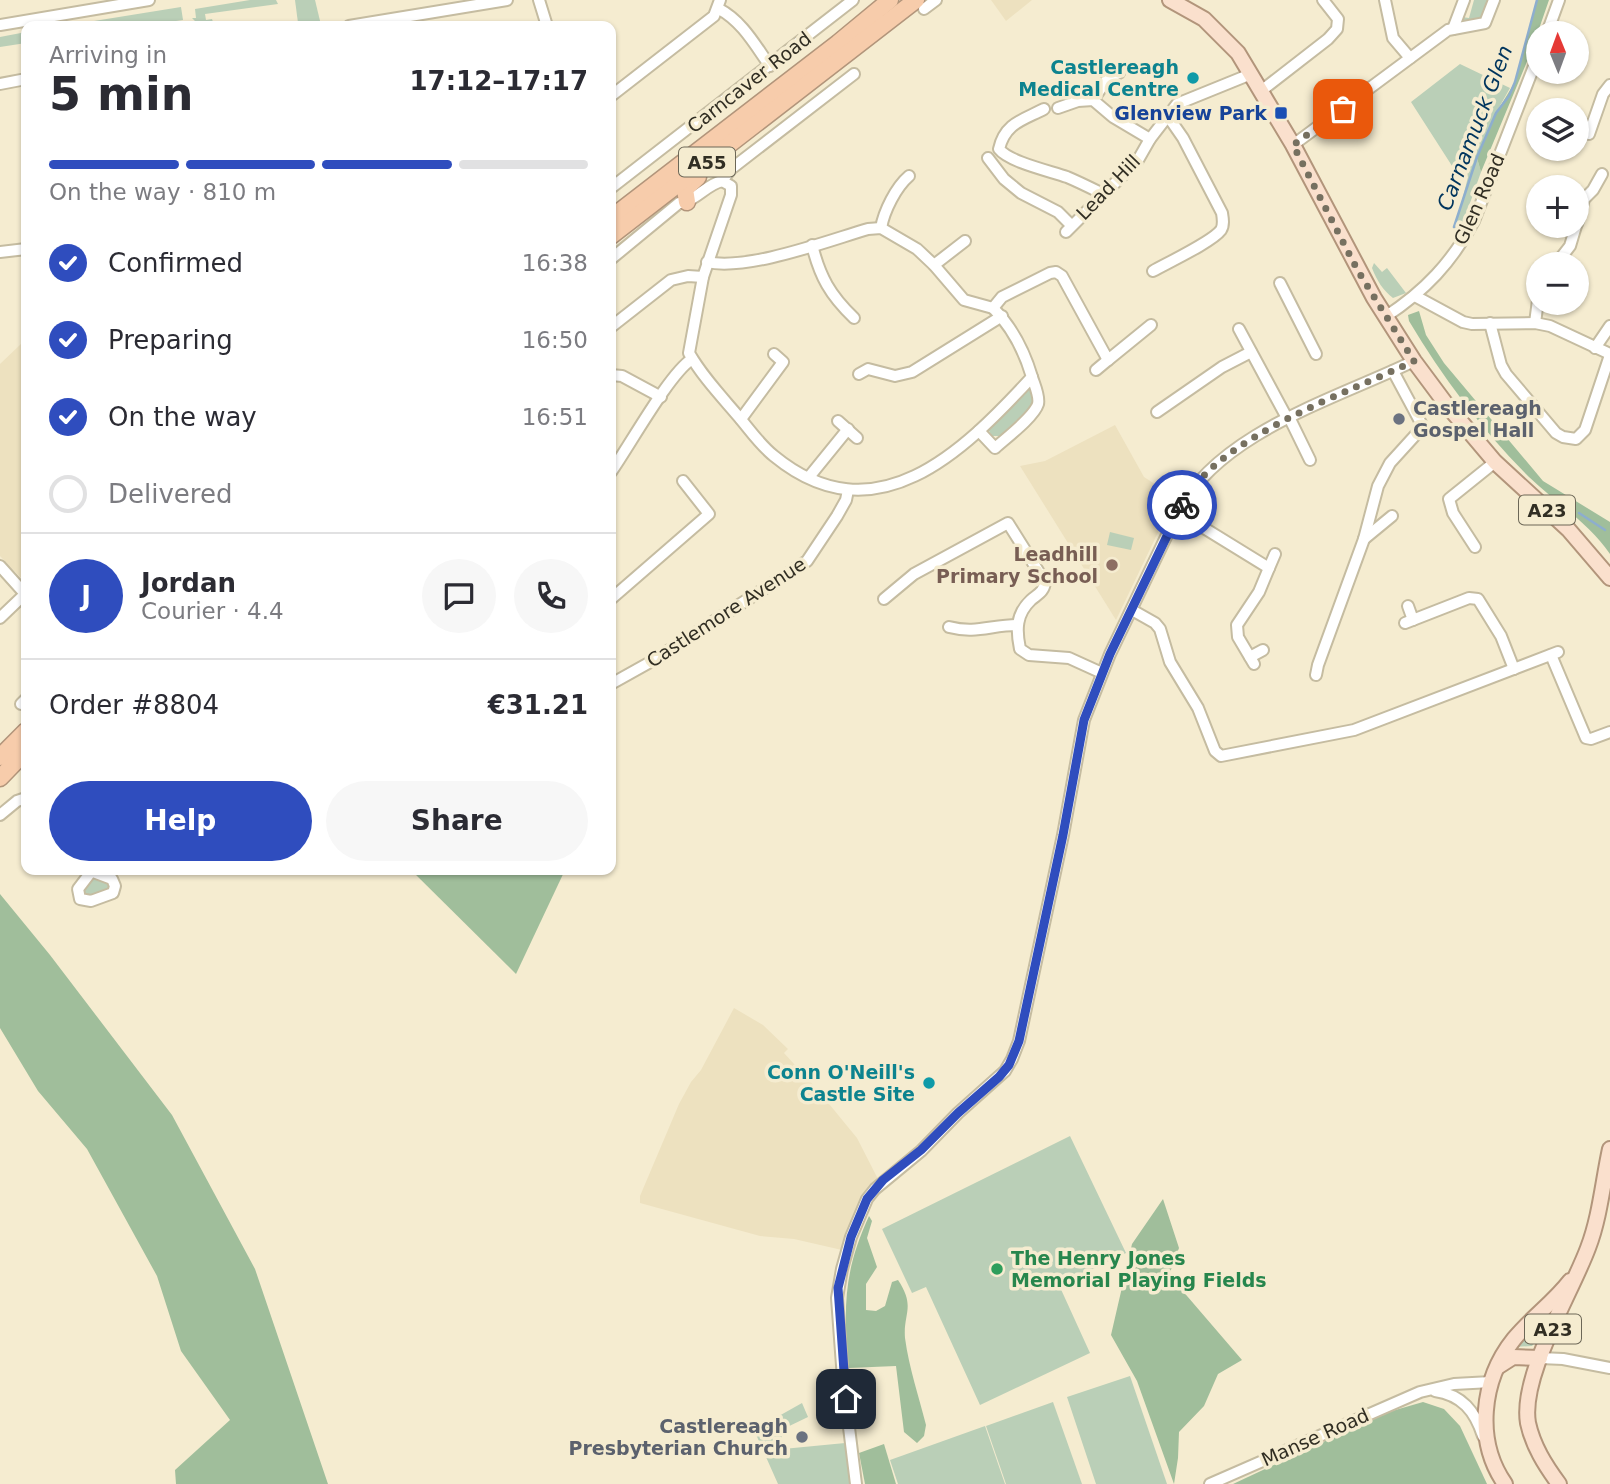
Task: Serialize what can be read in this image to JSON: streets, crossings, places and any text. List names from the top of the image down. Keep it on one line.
{"streets":{"highway":["A55"],"main road":["A23"],"street":["Carncaver Road","Lead Hill","Glen Road","Castlemore Avenue","Manse Road"]},"crossings":[["Lead Hill","A23"],["Glen Road","A23"],["A23","Manse Road"]],"water":["Carnamuck Glen"],"places":{"other":["Castlereagh Medical Centre","Castlereagh Gospel Hall","Leadhill Primary School","Conn O'Neill's Castle Site","The Henry Jones Memorial Playing Fields","Castlereagh Presbyterian Church"],"transit":["Glenview Park"]},"north":"top","page":{"map_buttons":["+","−"],"heading":["5 min","Arriving in","17:12–17:17"],"panel":["Jordan","Courier · 4.4","Order #8804","€31.21"],"bar":"On the way · 810 m","list":[["Confirmed","16:38"],["Preparing","16:50"],["On the way","16:51"],"Delivered"],"round":"J","buttons":["Help","Share"]}}
